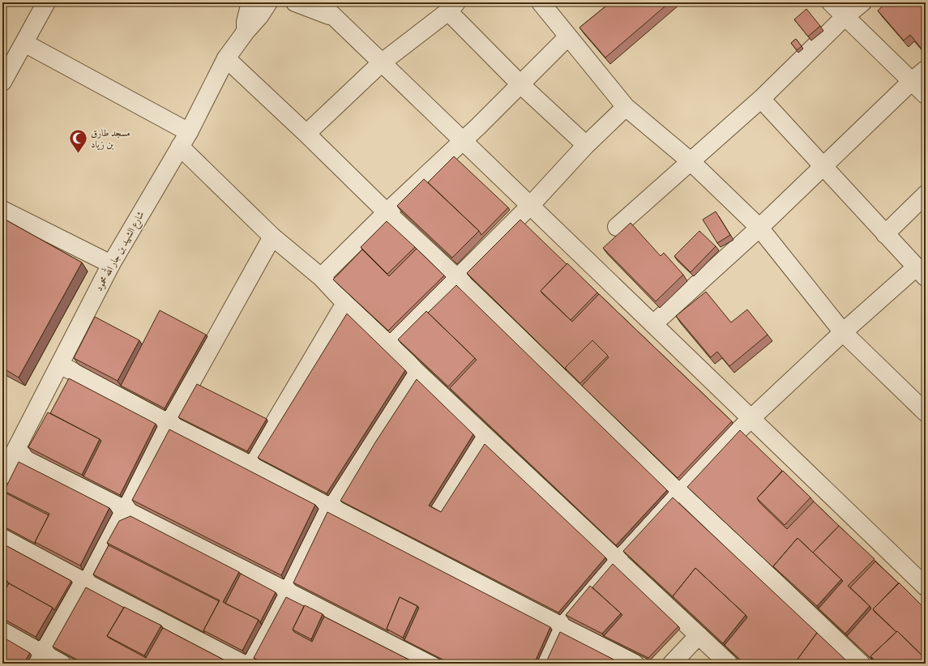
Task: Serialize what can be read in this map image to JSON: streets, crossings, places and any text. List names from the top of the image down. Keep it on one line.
{"streets":{"street":["شارع الشهيد بن جار الله محمود"]},"places":{"mosque":["مسجد طارق بن زياد"]}}
